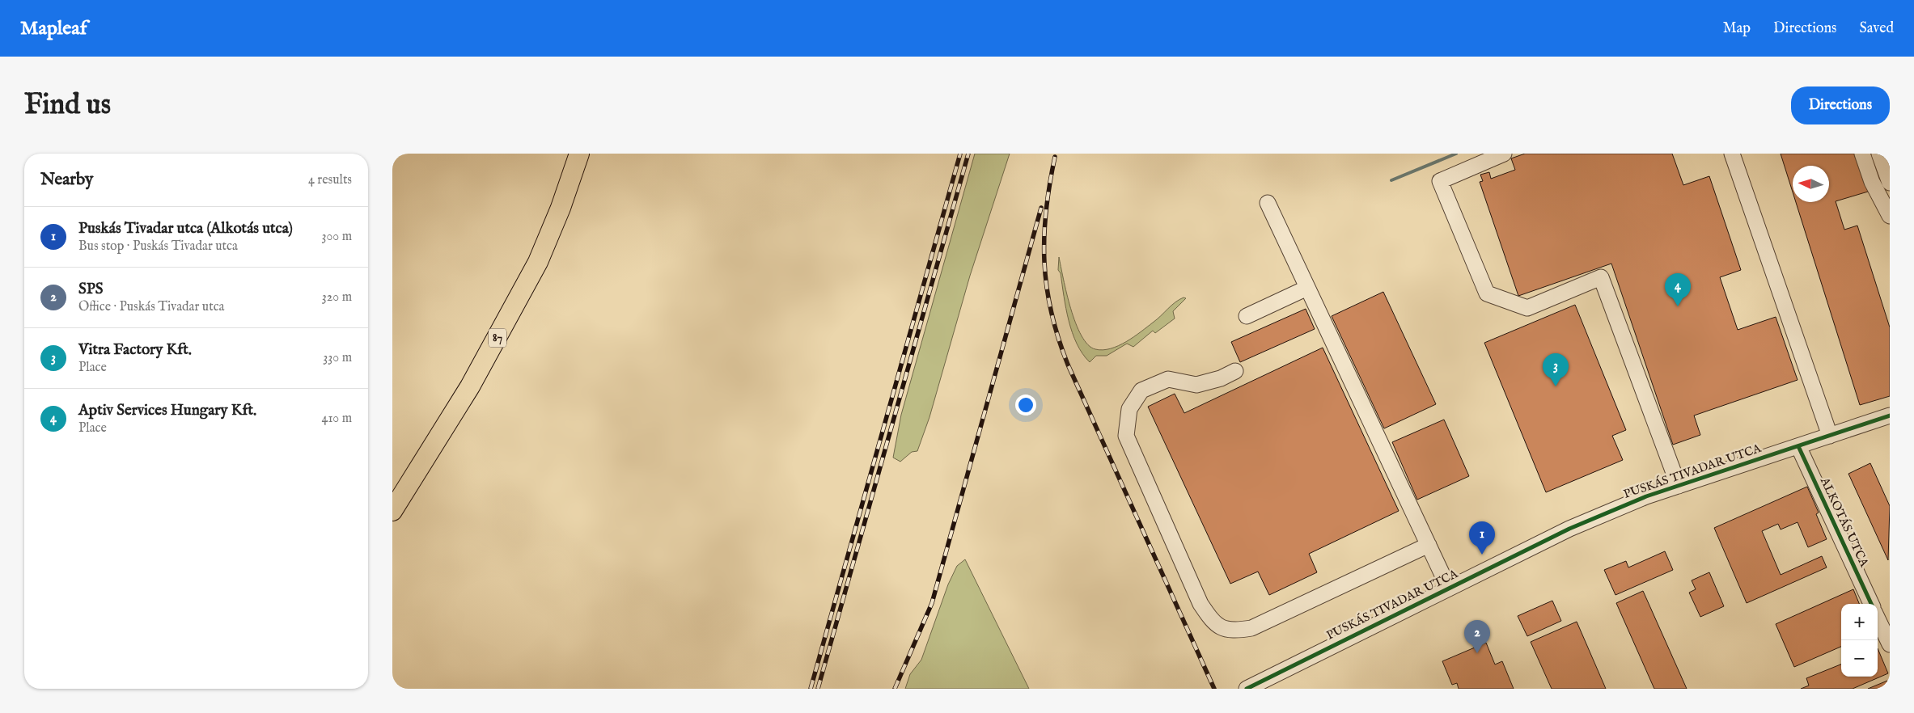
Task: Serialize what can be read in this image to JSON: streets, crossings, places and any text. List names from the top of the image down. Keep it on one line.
{"streets":{"main road":["87"],"street":["PUSKÁS TIVADAR UTCA","ALKOTÁS UTCA"]},"crossings":[["PUSKÁS TIVADAR UTCA","ALKOTÁS UTCA"]],"north":"left","page":{"header":"Mapleaf","nav":["Map","Directions","Saved"],"buttons":"Directions","title":"Find us","heading":["Nearby","4 results"],"list":[{"mark":"1","name":"Puskás Tivadar utca (Alkotás utca)","note":"Bus stop · Puskás Tivadar utca","value":"300 m"},{"mark":"2","name":"SPS","note":"Office · Puskás Tivadar utca","value":"320 m"},{"mark":"3","name":"Vitra Factory Kft.","note":"Place","value":"330 m"},{"mark":"4","name":"Aptiv Services Hungary Kft.","note":"Place","value":"410 m"}],"pins":["4","3","1","2"],"map_buttons":["+","−"]}}
